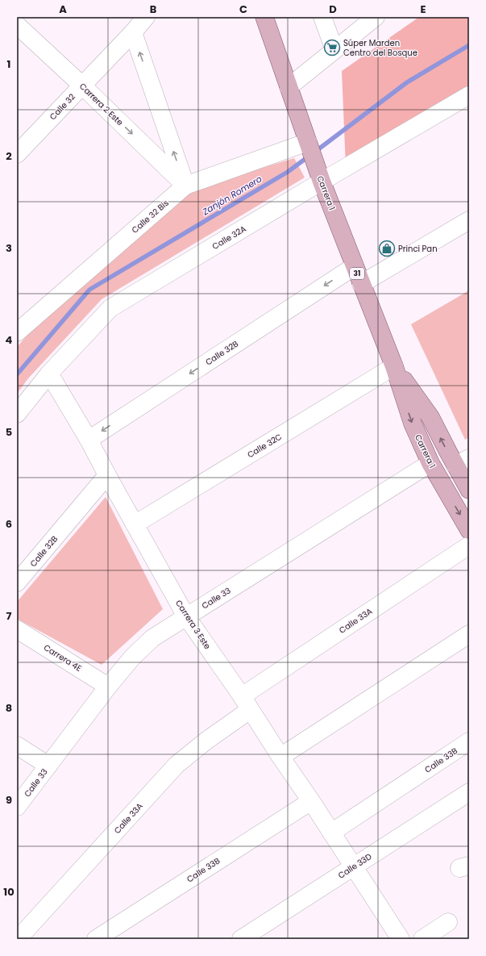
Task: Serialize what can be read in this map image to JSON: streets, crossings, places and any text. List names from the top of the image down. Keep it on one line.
{"streets":{"main road":["Carrera 1","31"],"street":["Carrera 2 Este","Calle 32","Calle 32 Bis","Calle 32A","Calle 32B","Calle 32C","Calle 33","Calle 33A","Carrera 3 Este","Carrera 4E","Calle 33B","Calle 33D"]},"crossings":[["Carrera 2 Este","Calle 32"],["Carrera 2 Este","Calle 32 Bis"],["Carrera 1","Calle 32 Bis"],["Carrera 1","Calle 32A"],["Carrera 1","Calle 32B"],["Carrera 1","Calle 32C"],["Carrera 1","Calle 33"],["Calle 32A","Carrera 3 Este"],["Calle 32B","Carrera 3 Este"],["Calle 32C","Carrera 3 Este"],["Calle 33","Carrera 3 Este"],["Calle 33","Carrera 4E"],["Calle 33A","Carrera 3 Este"],["Carrera 3 Este","Calle 33B"],["Carrera 3 Este","Calle 33D"]],"one_way":["Carrera 2 Este","Calle 32B"],"water":["Zanjón Romero"],"places":{"supermarket":["Súper Marden Centro del Bosque"],"shop":["Princi Pan"]},"grid":{"columns":["A","B","C","D","E"],"rows":["1","2","3","4","5","6","7","8","9","10"]}}
